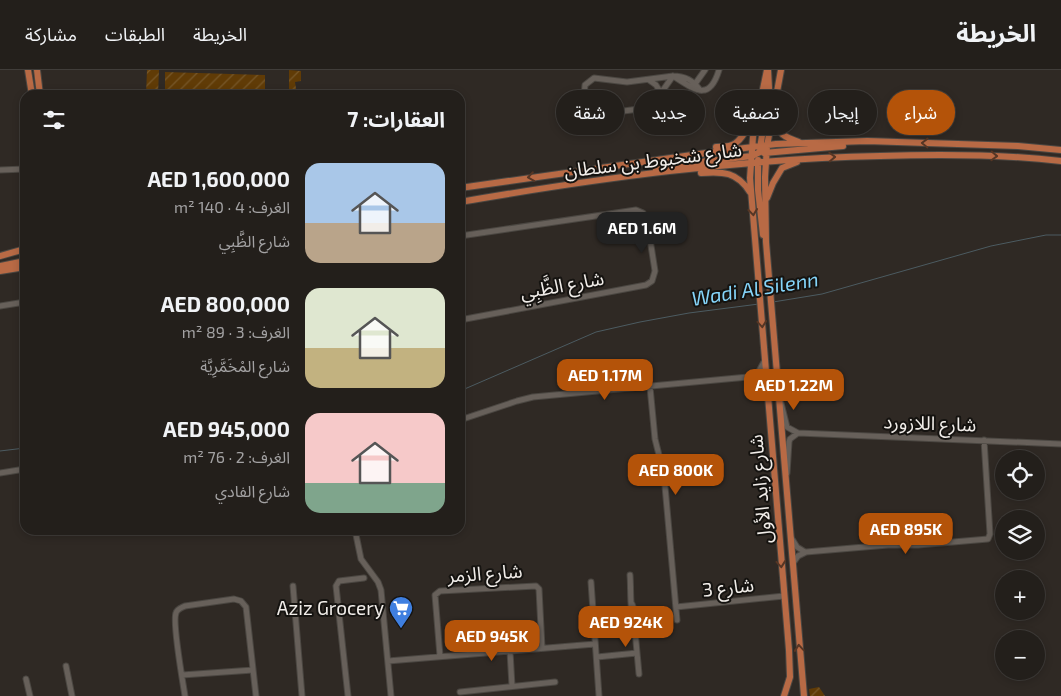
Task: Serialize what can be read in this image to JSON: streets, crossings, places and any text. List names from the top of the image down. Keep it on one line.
{"streets":{"main road":["شارع شخبوط بن سلطان","شارع زايد الأول"],"street":["شارع الظَّبِي","شارع اللازورد","شارع الزمر","شارع 3"]},"crossings":[["شارع شخبوط بن سلطان","شارع زايد الأول"],["شارع زايد الأول","شارع 3"]],"water":["Wadi Al Silenn"],"places":{"supermarket":["Aziz Grocery"]},"page":{"header":"الخريطة","nav":["الخريطة","الطبقات","مشاركة"],"chip":["شراء","إيجار","تصفية","جديد","شقة"],"heading":"العقارات: 7","list":[{"name":"AED 1,600,000","note":"الغرف: 4 · 140 m² · شارع الظَّبِي"},{"name":"AED 800,000","note":"الغرف: 3 · 89 m² · شارع المْخَمَّرِيَّة"},{"name":"AED 945,000","note":"الغرف: 2 · 76 m² · شارع الفادي"}],"price":["AED 1.6M","AED 1.17M","AED 1.22M","AED 800K","AED 895K","AED 924K","AED 945K"],"map_buttons":["+","−"]}}
